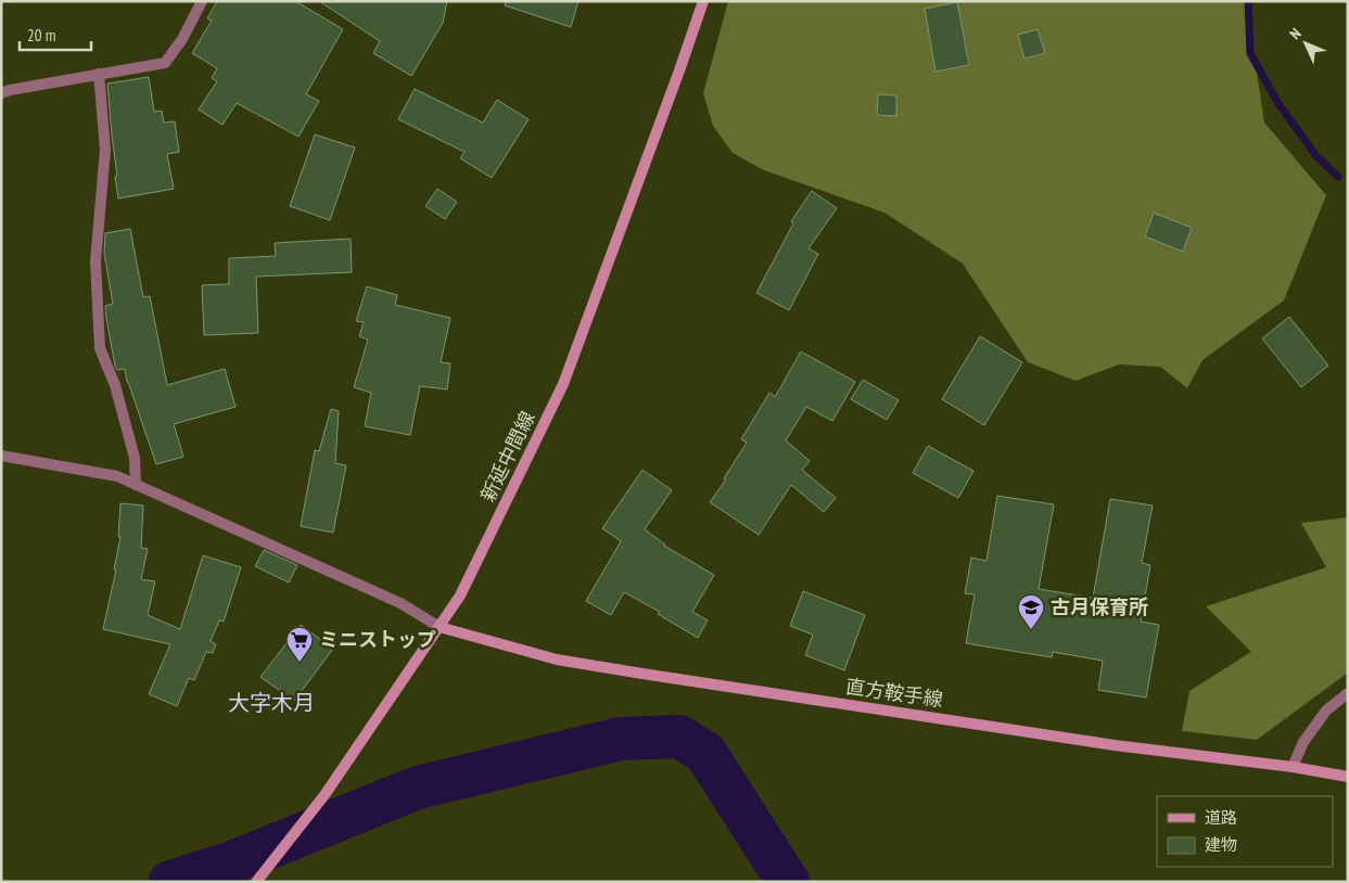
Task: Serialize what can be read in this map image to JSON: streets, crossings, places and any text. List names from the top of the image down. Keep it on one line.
{"streets":{"main road":["新延中間線","直方鞍手線"]},"crossings":[["新延中間線","直方鞍手線"]],"districts":["大字木月"],"places":{"school or university":["古月保育所"],"supermarket":["ミニストップ"]},"legend":["道路","建物"],"scale_bar":"20 m","north":"top left"}
